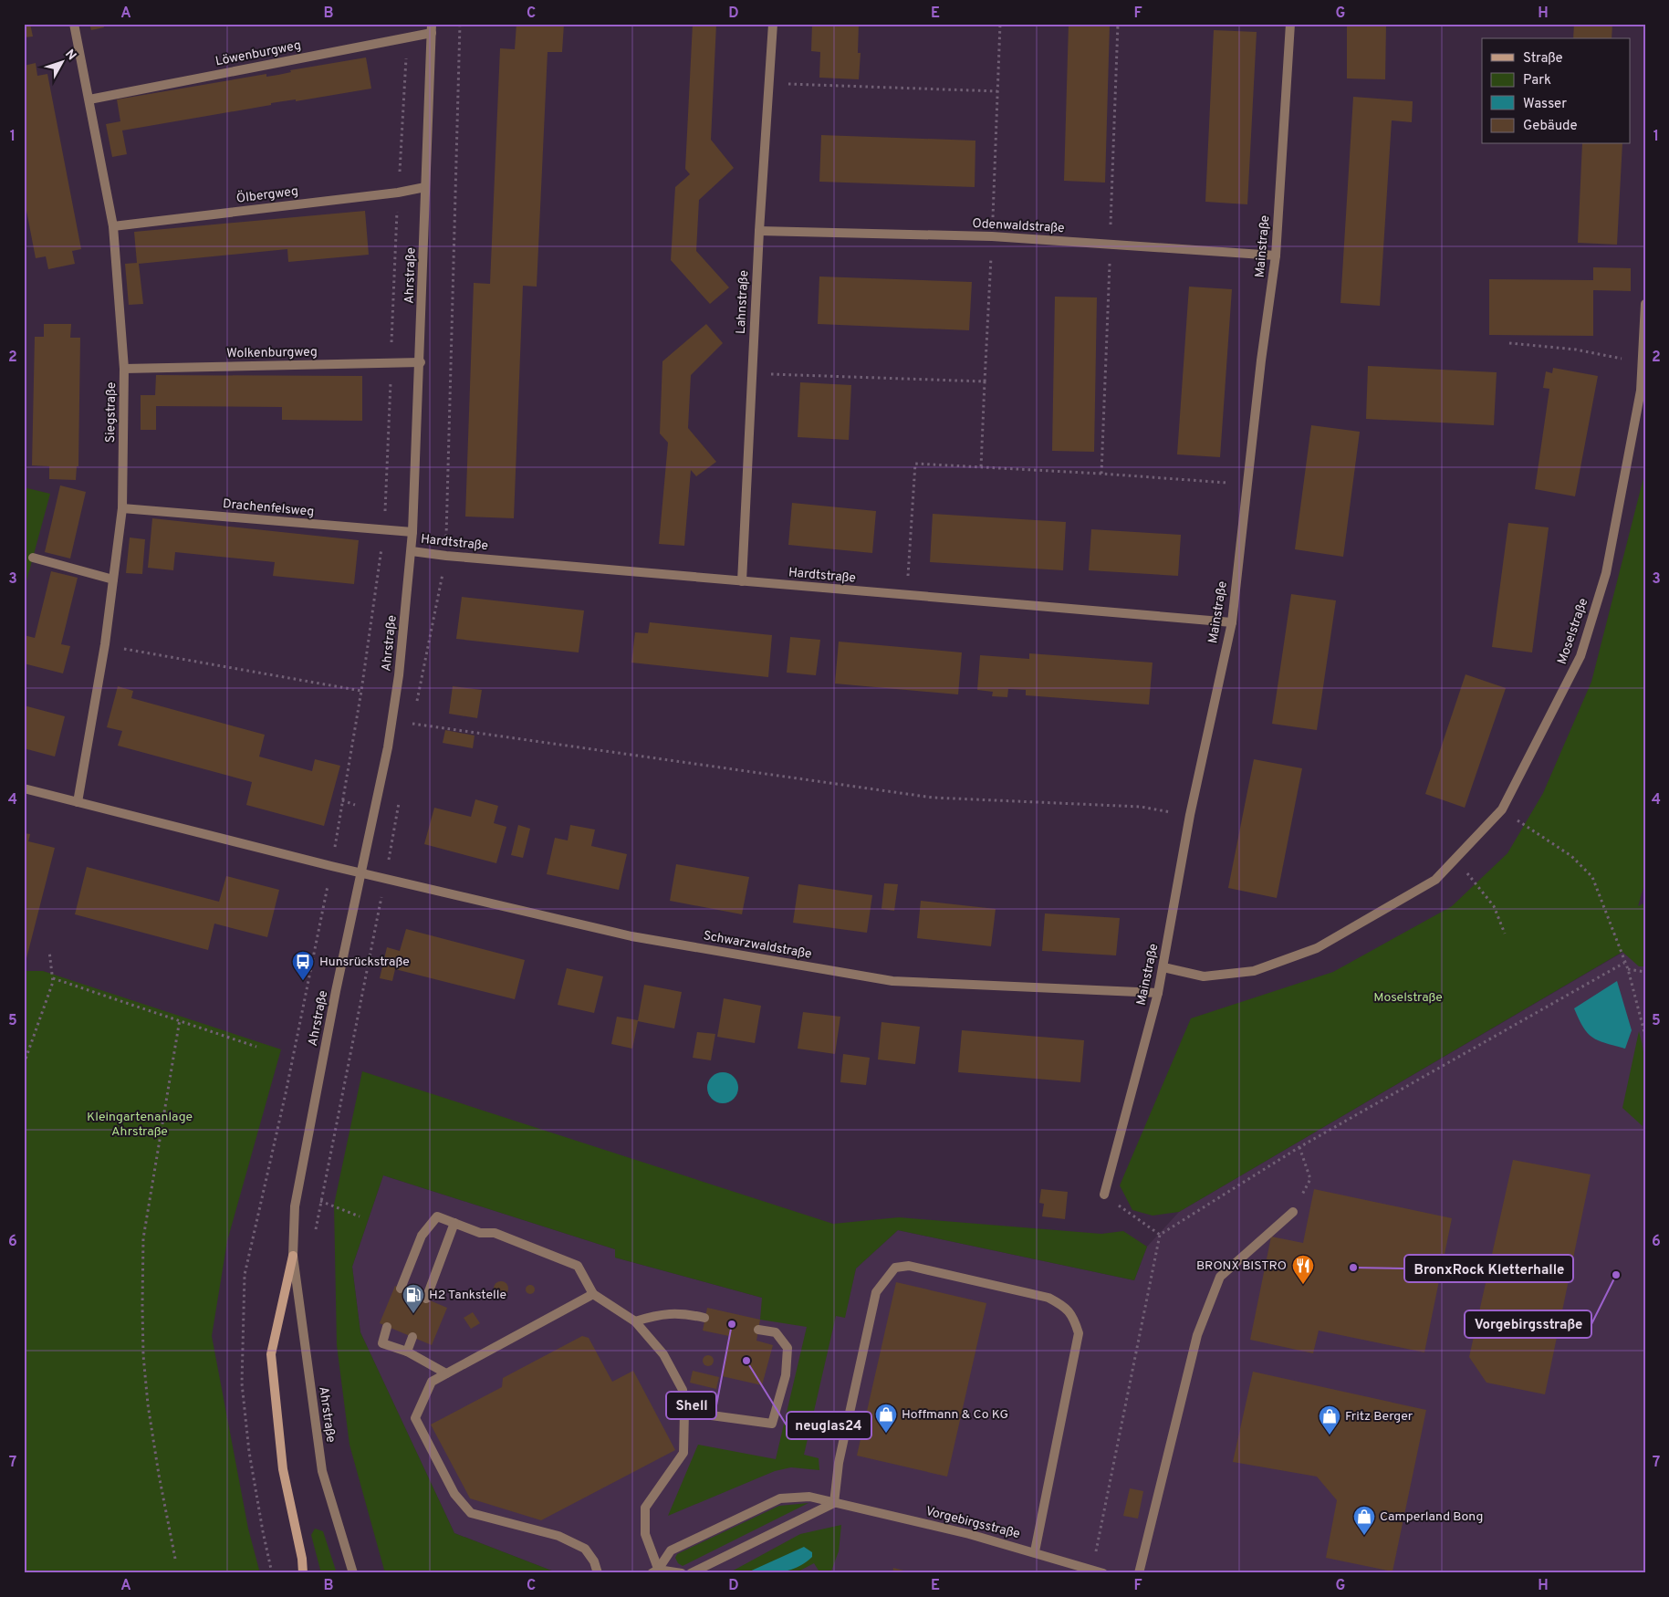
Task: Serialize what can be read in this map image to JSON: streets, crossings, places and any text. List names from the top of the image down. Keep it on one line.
{"streets":{"main road":["Ahrstraße"],"street":["Löwenburgweg","Ölbergweg","Odenwaldstraße","Mainstraße","Lahnstraße","Wolkenburgweg","Siegstraße","Drachenfelsweg","Hardtstraße","Moselstraße","Schwarzwaldstraße","Vorgebirgsstraße"]},"crossings":[["Löwenburgweg","Ahrstraße"],["Löwenburgweg","Siegstraße"],["Ölbergweg","Ahrstraße"],["Ölbergweg","Siegstraße"],["Odenwaldstraße","Mainstraße"],["Odenwaldstraße","Lahnstraße"],["Mainstraße","Hardtstraße"],["Mainstraße","Moselstraße"],["Mainstraße","Schwarzwaldstraße"],["Ahrstraße","Wolkenburgweg"],["Ahrstraße","Drachenfelsweg"],["Ahrstraße","Hardtstraße"],["Ahrstraße","Schwarzwaldstraße"],["Lahnstraße","Hardtstraße"],["Wolkenburgweg","Siegstraße"],["Siegstraße","Drachenfelsweg"]],"parks":["Moselstraße","Kleingartenanlage Ahrstraße"],"places":{"bus stop":["Hunsrückstraße"],"other":["BronxRock Kletterhalle","Vorgebirgsstraße","Shell","neuglas24"],"restaurant":["BRONX BISTRO"],"fuel station":["H2 Tankstelle"],"shop":["Hoffmann & Co KG","Fritz Berger","Camperland Bong"]},"legend":["Straße","Park","Wasser","Gebäude"],"north":"top right","grid":{"columns":["A","B","C","D","E","F","G","H"],"rows":["1","2","3","4","5","6","7"]}}
